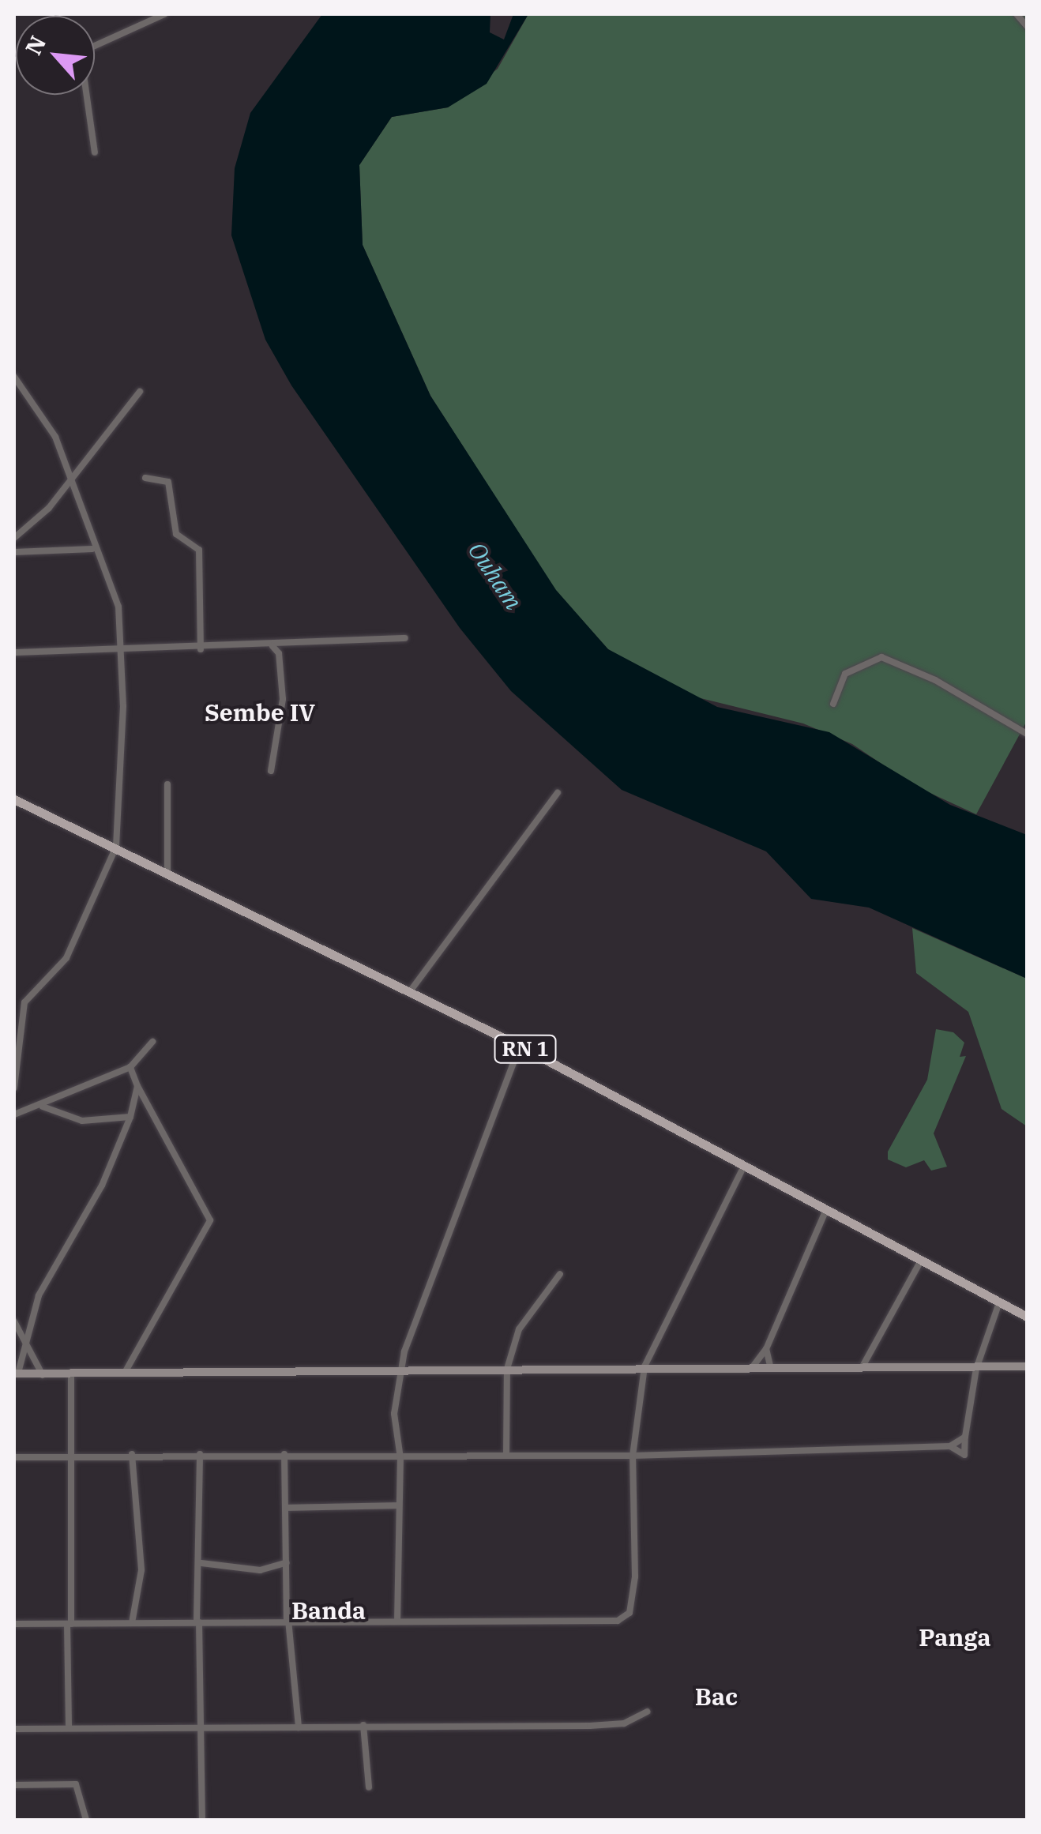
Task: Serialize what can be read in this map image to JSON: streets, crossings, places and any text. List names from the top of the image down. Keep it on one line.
{"streets":{"main road":["RN 1"]},"districts":["Sembe IV","Banda","Panga","Bac"],"water":["Ouham"],"north":"top left"}
